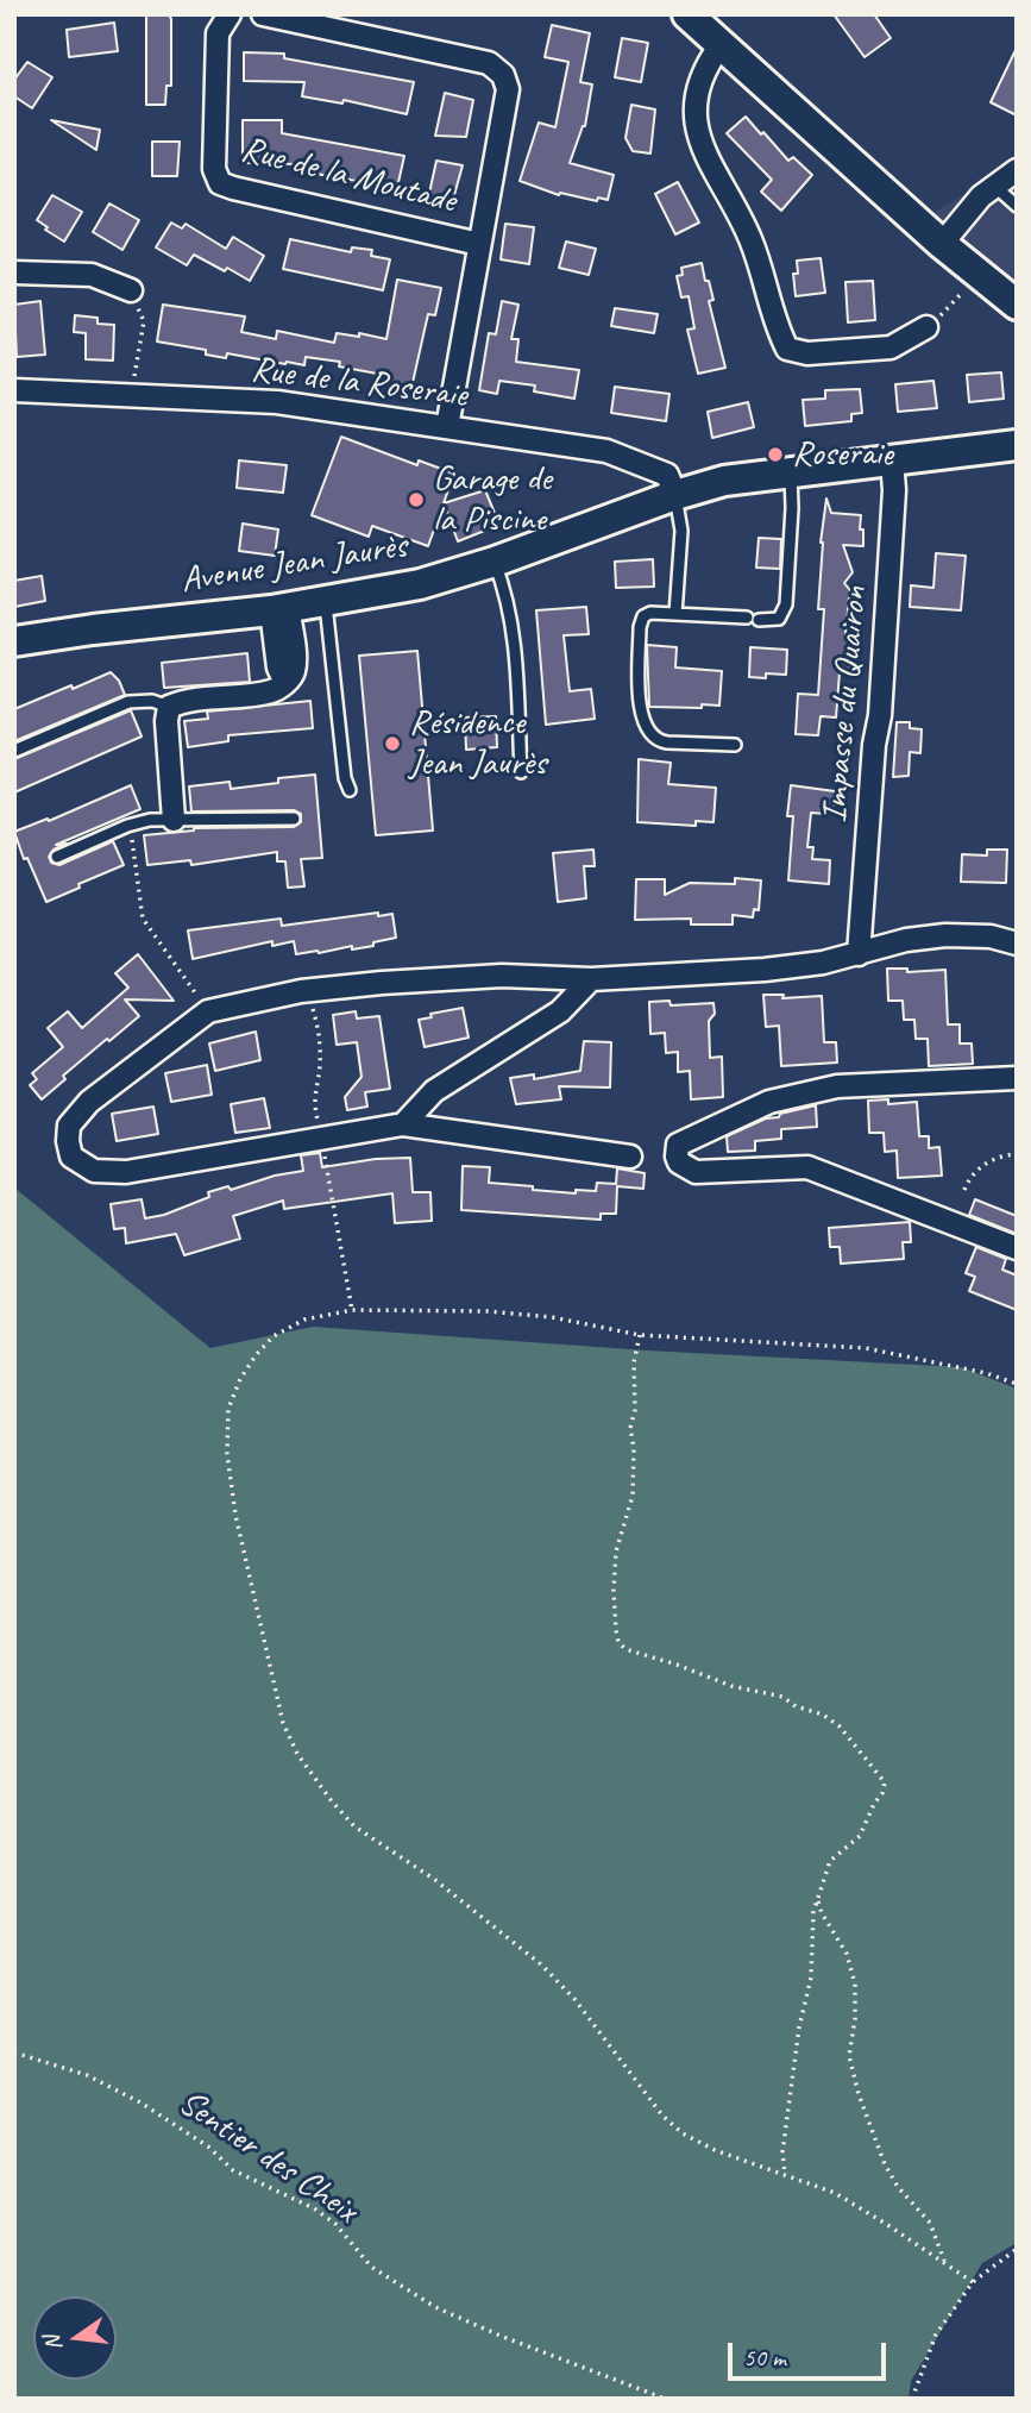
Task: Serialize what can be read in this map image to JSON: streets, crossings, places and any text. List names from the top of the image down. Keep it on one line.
{"streets":{"main road":["Avenue Jean Jaurès"],"street":["Rue de la Moutade","Rue de la Roseraie","Impasse du Quairon"],"path":["Sentier des Cheix"]},"crossings":[["Rue de la Moutade","Rue de la Roseraie"],["Rue de la Roseraie","Avenue Jean Jaurès"],["Avenue Jean Jaurès","Impasse du Quairon"]],"places":["Roseraie","Garage de la Piscine","Résidence Jean Jaurès"],"scale_bar":"50 m","north":"left"}
